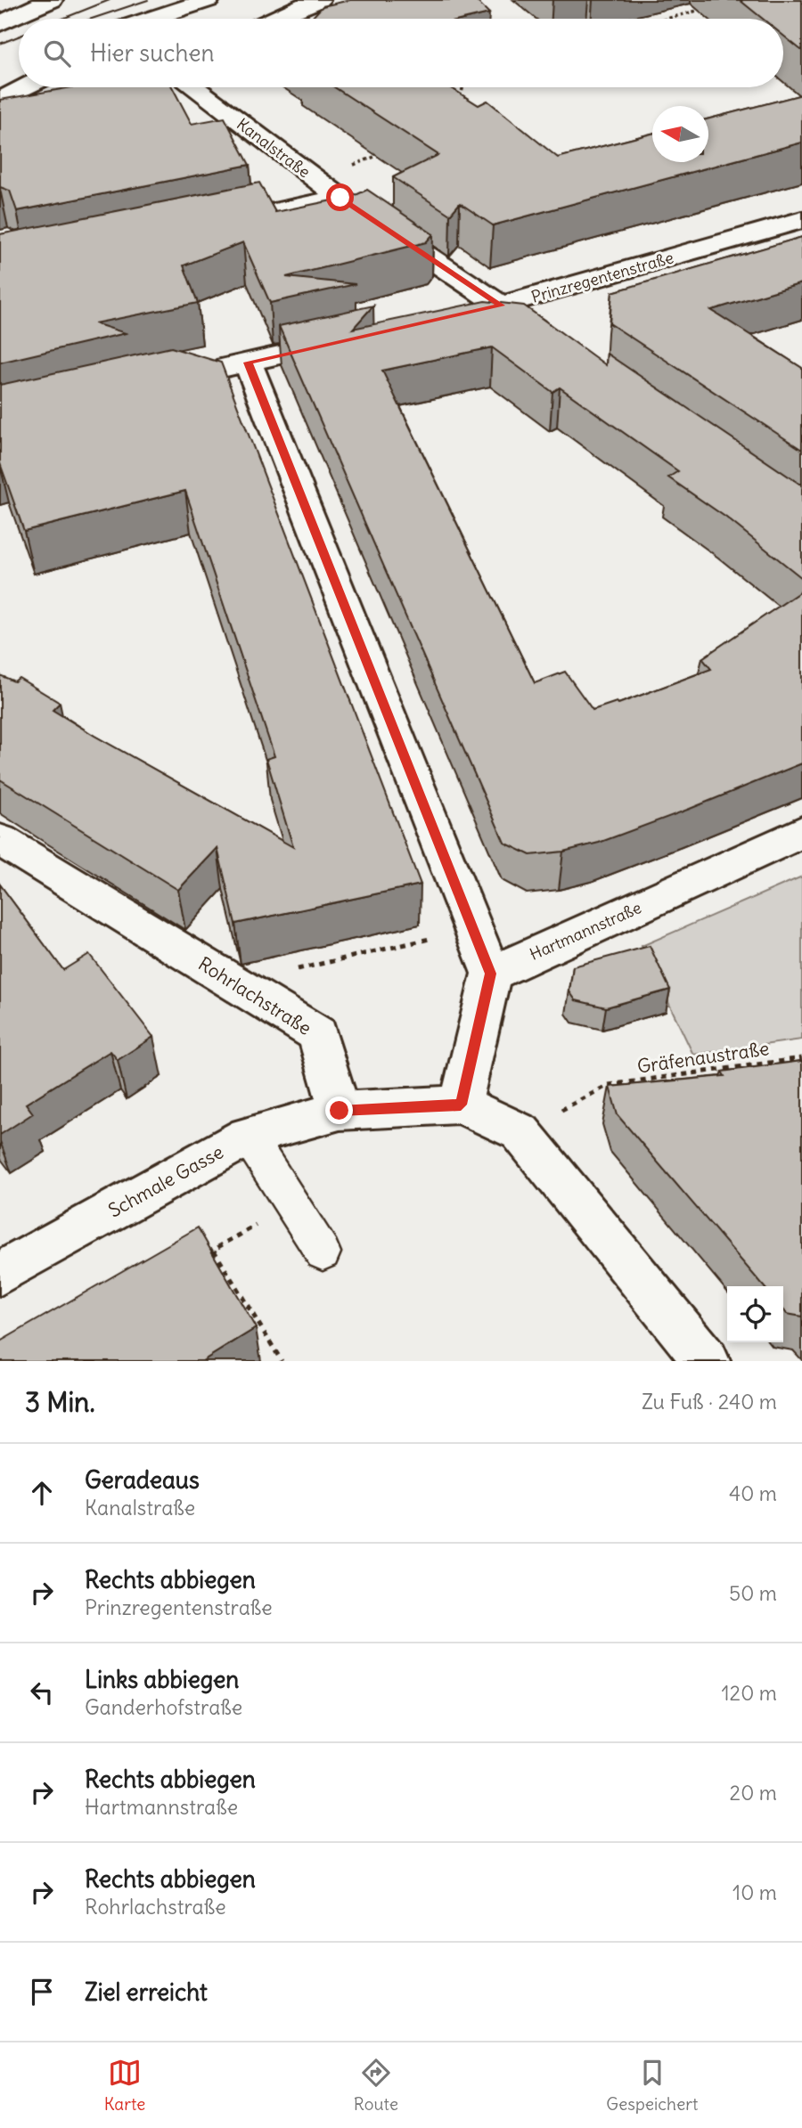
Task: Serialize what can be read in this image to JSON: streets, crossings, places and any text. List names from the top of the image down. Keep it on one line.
{"streets":{"street":["Kanalstraße","Prinzregentenstraße","Hartmannstraße","Rohrlachstraße","Schmale Gasse"],"path":["Gräfenaustraße"]},"crossings":[["Kanalstraße","Prinzregentenstraße"],["Rohrlachstraße","Schmale Gasse"]],"north":"left","page":{"search":"Hier suchen","heading":["3 Min.","Zu Fuß · 240 m"],"list":[["Geradeaus","Kanalstraße","40 m"],["Rechts abbiegen","Prinzregentenstraße","50 m"],["Links abbiegen","Ganderhofstraße","120 m"],["Rechts abbiegen","Hartmannstraße","20 m"],["Rechts abbiegen","Rohrlachstraße","10 m"],"Ziel erreicht"],"nav":["Karte","Route","Gespeichert"]}}
